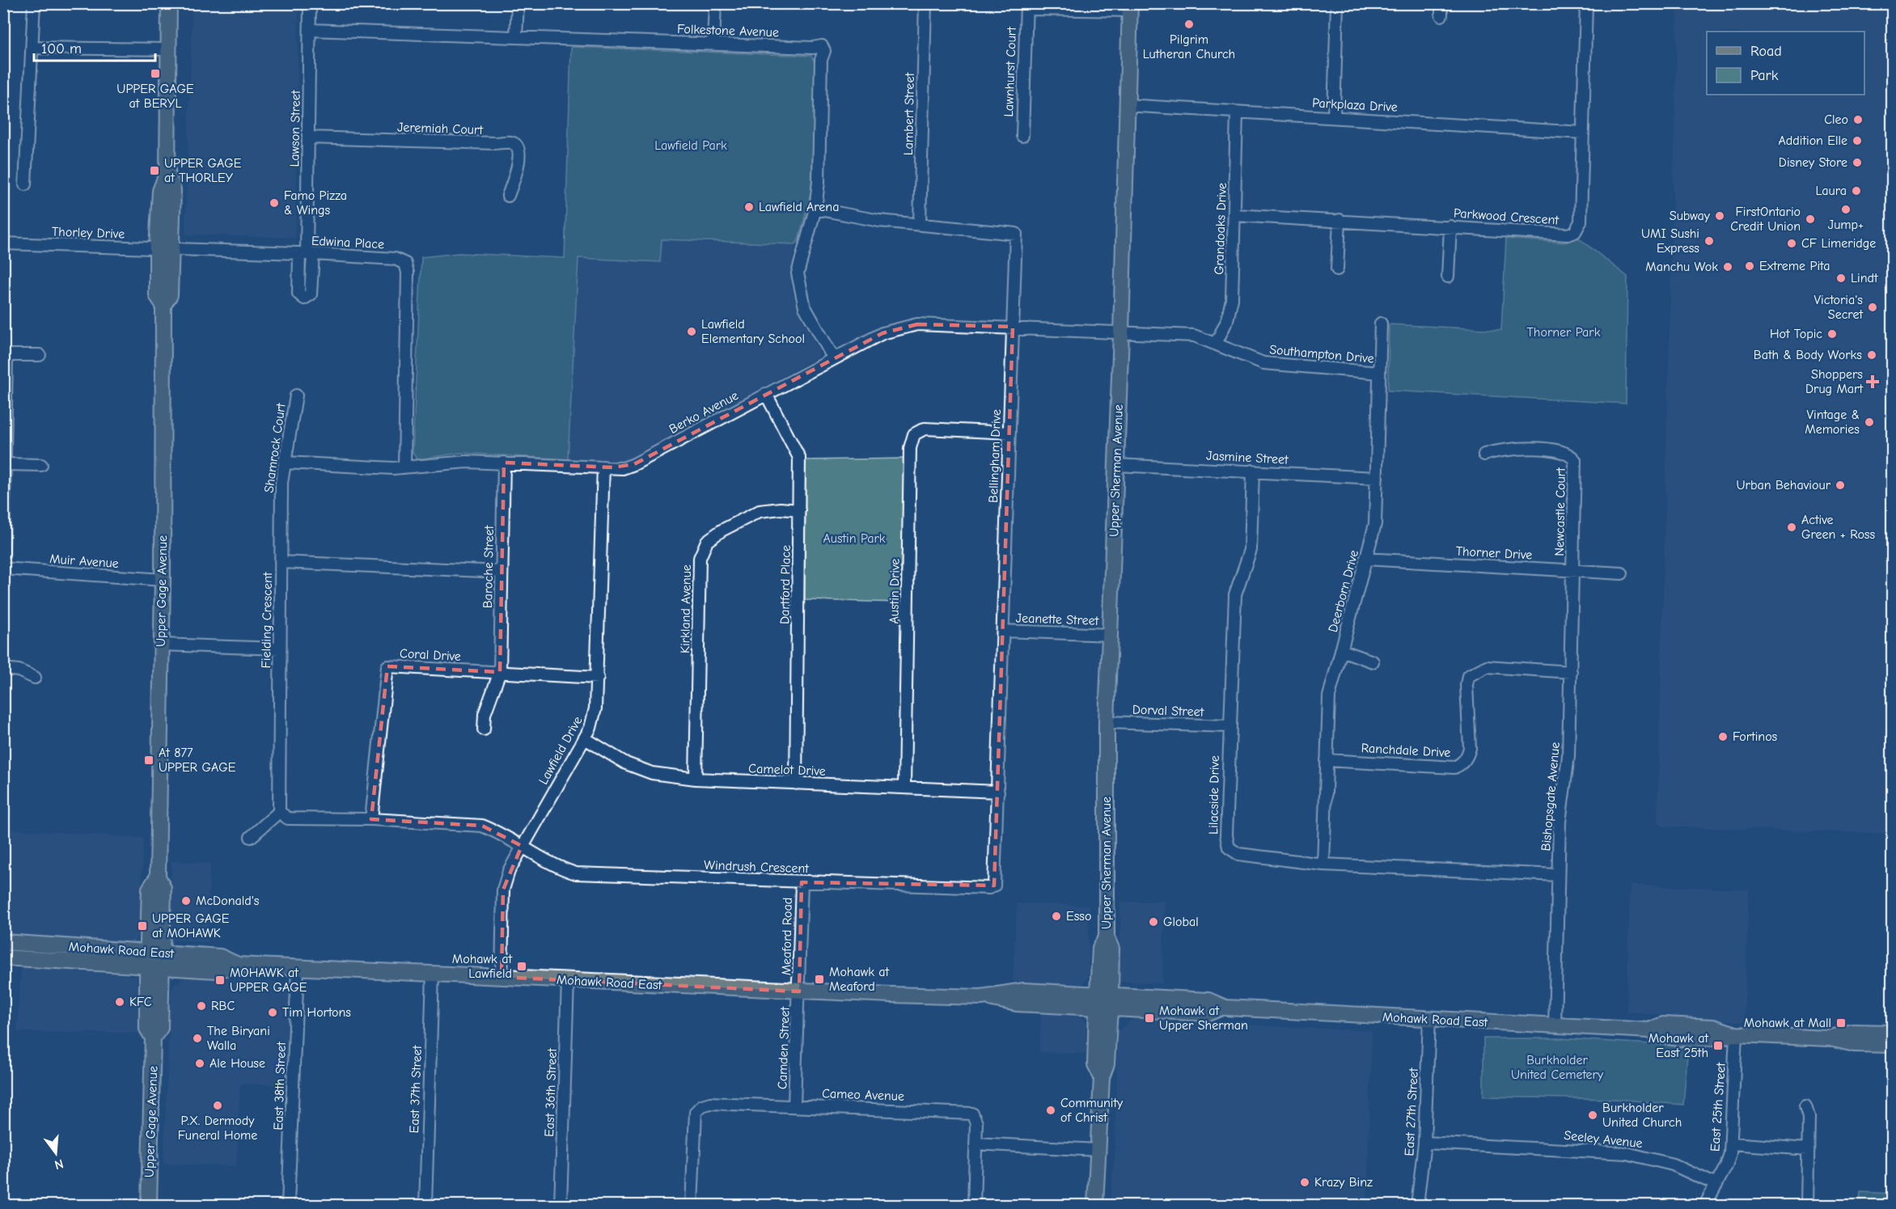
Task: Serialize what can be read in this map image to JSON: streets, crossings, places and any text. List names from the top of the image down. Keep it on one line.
{"streets":{"main road":["Upper Sherman Avenue","Upper Gage Avenue","Mohawk Road East"],"street":["Folkestone Avenue","Lawnhurst Court","Parkplaza Drive","Lambert Street","Lawson Street","Jeremiah Court","Parkwood Crescent","Grandoaks Drive","Thorley Drive","Edwina Place","Southampton Drive","Berko Avenue","Shamrock Court","Bellingham Drive","Jasmine Street","Newcastle Court","Thorner Drive","Muir Avenue","Baroche Street","Dartford Place","Austin Drive","Deerborn Drive","Kirkland Avenue","Jeanette Street","Fielding Crescent","Coral Drive","Dorval Street","Lawfield Drive","Ranchdale Drive","Camelot Drive","Lilacside Drive","Bishopsgate Avenue","Windrush Crescent","Meaford Road","Camden Street","East 38th Street","East 37th Street","East 36th Street","Cameo Avenue","East 25th Street","East 27th Street","Seeley Avenue"]},"crossings":[["Folkestone Avenue","Lawson Street"],["Folkestone Avenue","Berko Avenue"],["Folkestone Avenue","Bellingham Drive"],["Parkplaza Drive","Parkwood Crescent"],["Parkplaza Drive","Grandoaks Drive"],["Parkplaza Drive","Upper Sherman Avenue"],["Lambert Street","Bellingham Drive"],["Lawson Street","Jeremiah Court"],["Lawson Street","Edwina Place"],["Parkwood Crescent","Grandoaks Drive"],["Grandoaks Drive","Southampton Drive"],["Thorley Drive","Edwina Place"],["Thorley Drive","Upper Gage Avenue"],["Edwina Place","Berko Avenue"],["Edwina Place","Upper Gage Avenue"],["Southampton Drive","Berko Avenue"],["Southampton Drive","Upper Sherman Avenue"],["Southampton Drive","Deerborn Drive"],["Berko Avenue","Shamrock Court"],["Berko Avenue","Bellingham Drive"],["Berko Avenue","Upper Sherman Avenue"],["Berko Avenue","Baroche Street"],["Berko Avenue","Dartford Place"],["Berko Avenue","Lawfield Drive"],["Shamrock Court","Fielding Crescent"],["Bellingham Drive","Austin Drive"],["Bellingham Drive","Jeanette Street"],["Bellingham Drive","Camelot Drive"],["Bellingham Drive","Windrush Crescent"],["Jasmine Street","Upper Sherman Avenue"],["Jasmine Street","Deerborn Drive"],["Jasmine Street","Lilacside Drive"],["Upper Sherman Avenue","Jeanette Street"],["Upper Sherman Avenue","Dorval Street"],["Upper Sherman Avenue","Mohawk Road East"],["Newcastle Court","Thorner Drive"],["Newcastle Court","Bishopsgate Avenue"],["Thorner Drive","Deerborn Drive"],["Thorner Drive","Bishopsgate Avenue"],["Muir Avenue","Upper Gage Avenue"],["Baroche Street","Fielding Crescent"],["Baroche Street","Coral Drive"],["Dartford Place","Kirkland Avenue"],["Dartford Place","Camelot Drive"],["Upper Gage Avenue","Mohawk Road East"],["Austin Drive","Camelot Drive"],["Deerborn Drive","Ranchdale Drive"],["Deerborn Drive","Lilacside Drive"],["Kirkland Avenue","Camelot Drive"],["Coral Drive","Lawfield Drive"],["Dorval Street","Lilacside Drive"],["Lawfield Drive","Camelot Drive"],["Lawfield Drive","Windrush Crescent"],["Lawfield Drive","Mohawk Road East"],["Ranchdale Drive","Bishopsgate Avenue"],["Lilacside Drive","Bishopsgate Avenue"],["Bishopsgate Avenue","Mohawk Road East"],["Windrush Crescent","Meaford Road"],["Meaford Road","Mohawk Road East"],["Meaford Road","Camden Street"],["Mohawk Road East","Camden Street"],["Mohawk Road East","East 38th Street"],["Mohawk Road East","East 37th Street"],["Mohawk Road East","East 36th Street"],["Mohawk Road East","East 25th Street"],["Mohawk Road East","East 27th Street"],["Camden Street","Cameo Avenue"],["East 25th Street","Seeley Avenue"],["East 27th Street","Seeley Avenue"]],"parks":["Lawfield Park","Thorner Park","Austin Park","Burkholder United Cemetery"],"places":{"other":["Pilgrim Lutheran Church","Cleo","Addition Elle","Disney Store","Laura","Famo Pizza & Wings","Lawfield Arena","Jump+","Subway","FirstOntario Credit Union","UMI Sushi Express","CF Limeridge","Extreme Pita","Manchu Wok","Lindt","Victoria's Secret","Lawfield Elementary School","Hot Topic","Bath & Body Works","Vintage & Memories","Urban Behaviour","Active Green + Ross","Fortinos","McDonald's","Esso","Global","KFC","RBC","Tim Hortons","The Biryani Walla","Ale House","P.X. Dermody Funeral Home","Community of Christ","Burkholder United Church","Krazy Binz"],"transit":["UPPER GAGE at BERYL","UPPER GAGE at THORLEY","At 877 UPPER GAGE","UPPER GAGE at MOHAWK","Mohawk at Lawfield","Mohawk at Meaford","MOHAWK at UPPER GAGE","Mohawk at Upper Sherman","Mohawk at Mall","Mohawk at East 25th"],"health":["Shoppers Drug Mart"]},"legend":["Road","Park"],"scale_bar":"100 m","north":"bottom"}
